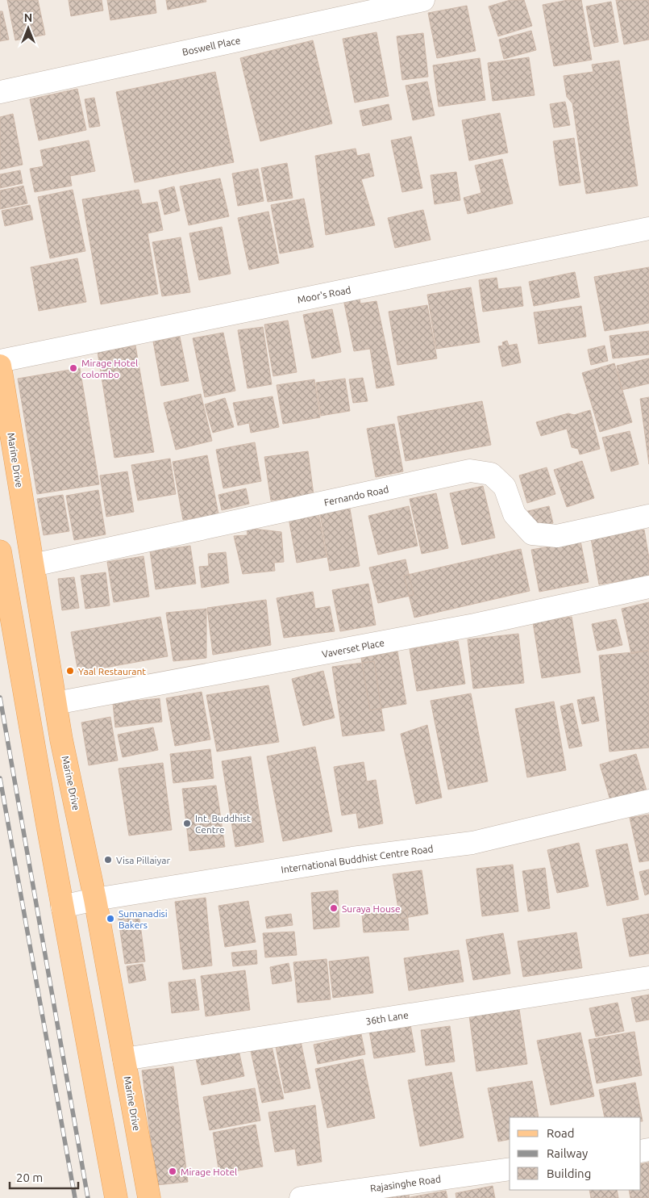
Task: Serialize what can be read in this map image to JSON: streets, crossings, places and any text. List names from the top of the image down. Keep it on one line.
{"streets":{"main road":["Marine Drive"],"street":["Boswell Place","Moor's Road","Fernando Road","Vaverset Place","International Buddhist Centre Road","36th Lane","Rajasinghe Road"]},"crossings":[["Marine Drive","Fernando Road"],["Marine Drive","Vaverset Place"],["Marine Drive","International Buddhist Centre Road"],["Marine Drive","36th Lane"]],"places":["Mirage Hotel colombo","Yaal Restaurant","Int. Buddhist Centre","Visa Pillaiyar","Suraya House","Sumanadisi Bakers","Mirage Hotel"],"legend":["Road","Railway","Building"],"scale_bar":"20 m","north":"top"}
